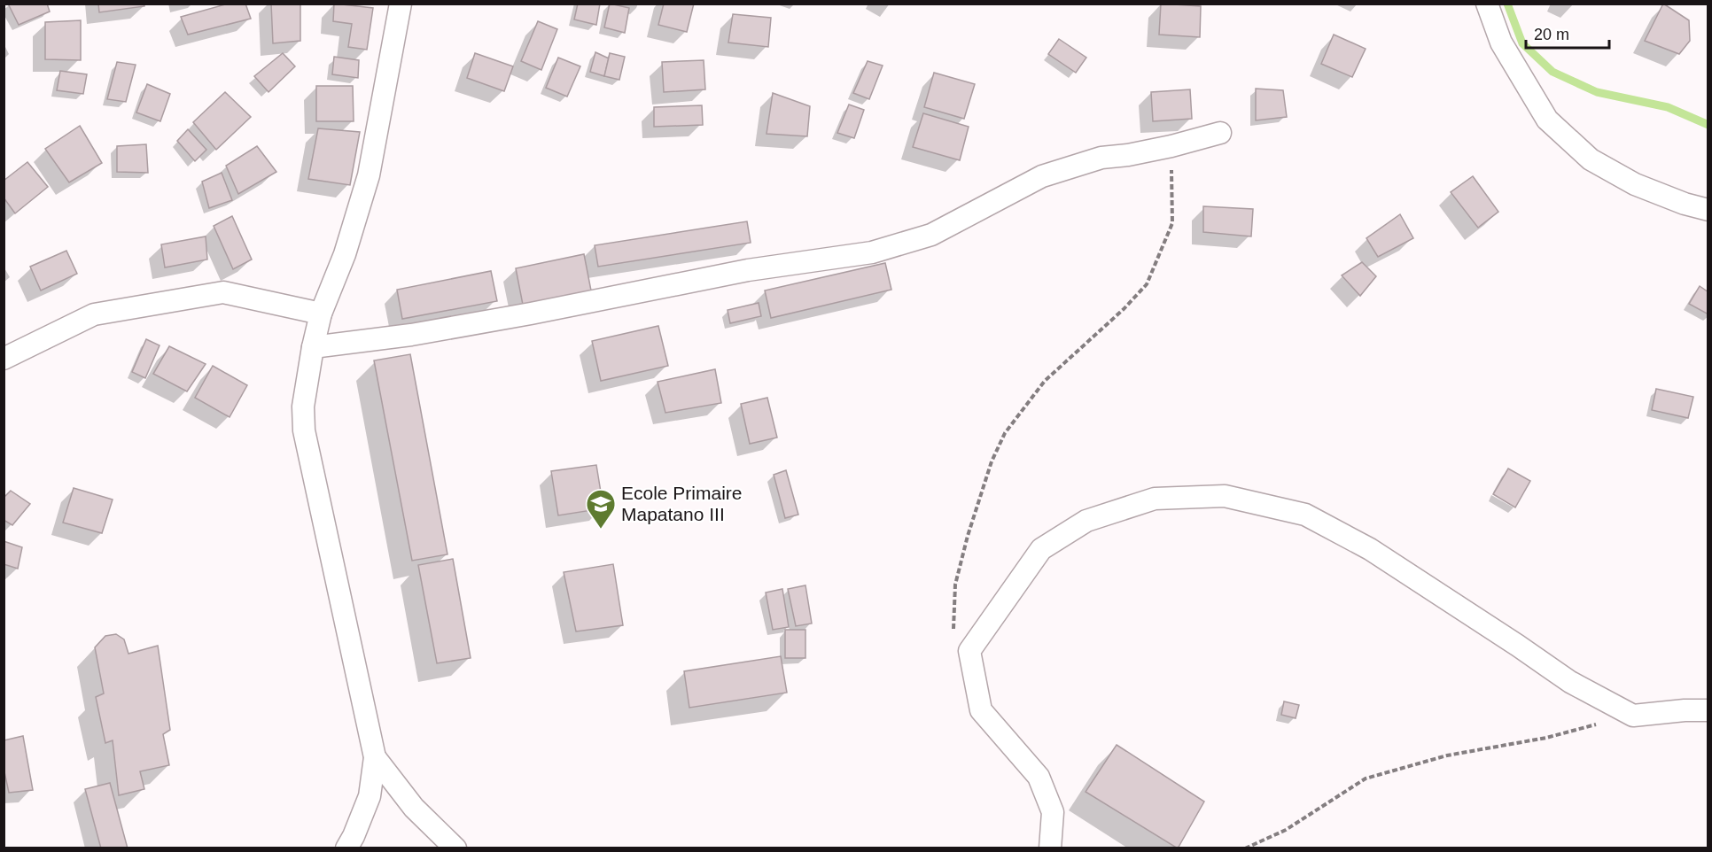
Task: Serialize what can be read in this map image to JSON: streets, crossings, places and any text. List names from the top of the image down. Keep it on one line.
{"places":{"school or university":["Ecole Primaire Mapatano III"]},"scale_bar":"20 m"}
